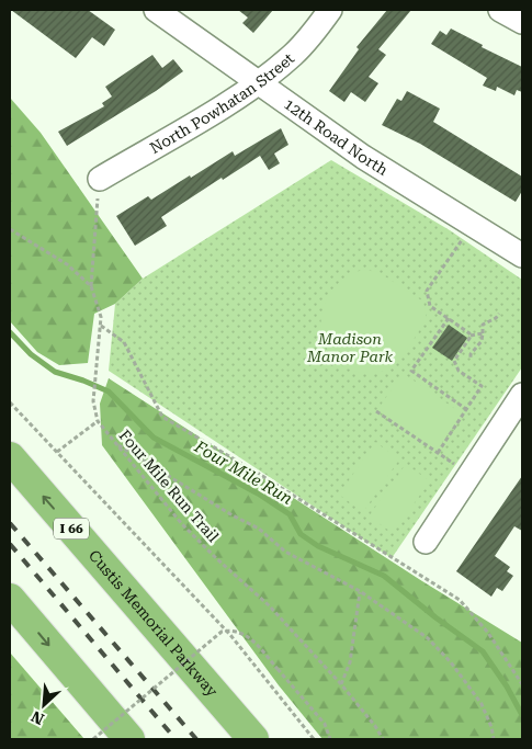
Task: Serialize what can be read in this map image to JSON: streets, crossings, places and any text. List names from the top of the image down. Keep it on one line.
{"streets":{"highway":["I 66","Custis Memorial Parkway"],"street":["North Powhatan Street","12th Road North"],"path":["Four Mile Run Trail"]},"crossings":[["North Powhatan Street","12th Road North"]],"water":["Four Mile Run"],"parks":["Madison Manor Park"],"north":"bottom left"}
